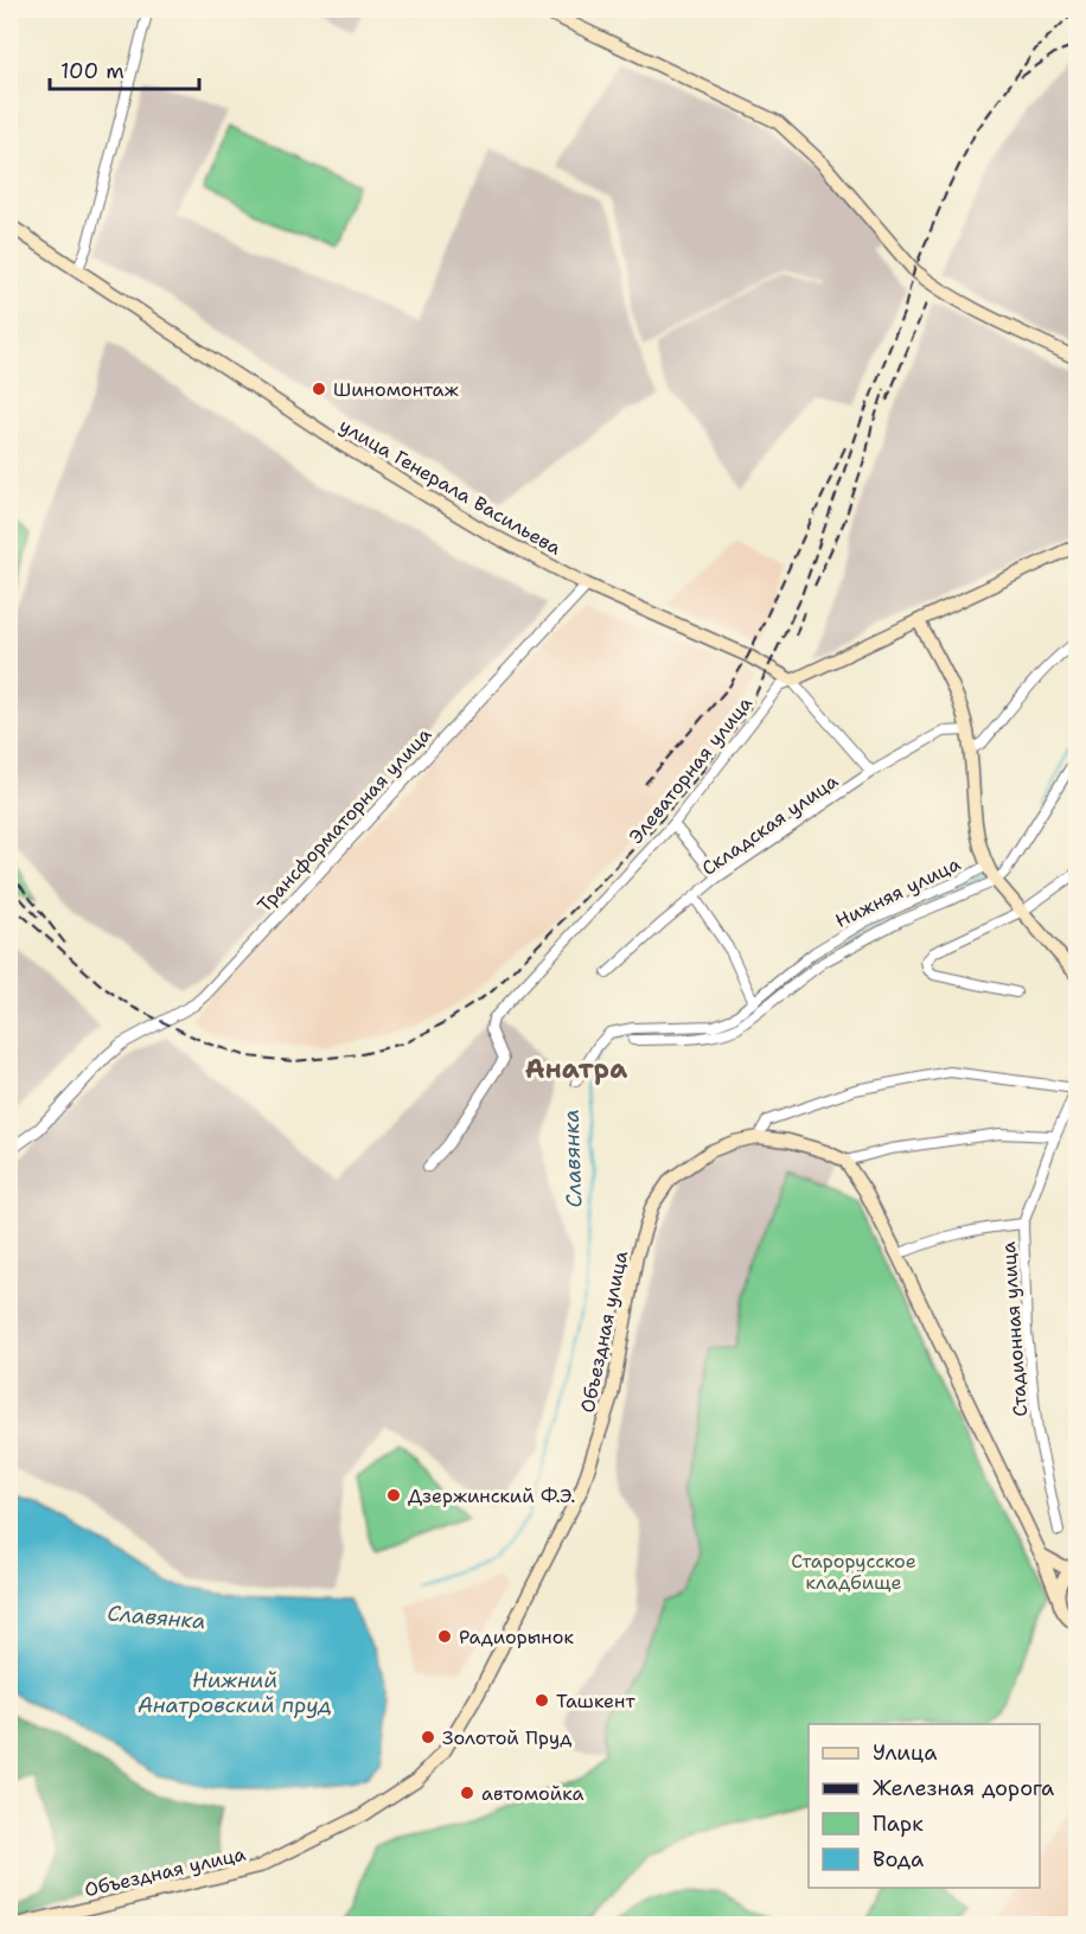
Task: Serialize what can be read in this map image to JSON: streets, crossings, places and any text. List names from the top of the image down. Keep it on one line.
{"streets":{"main road":["улица Генерала Васильева","Элеваторная улица","Объездная улица"],"street":["Трансформаторная улица","Складская улица","Нижняя улица","Стадионная улица"]},"crossings":[["улица Генерала Васильева","Элеваторная улица"],["улица Генерала Васильева","Трансформаторная улица"],["улица Генерала Васильева","Складская улица"]],"districts":["Анатра"],"water":["Славянка","Нижний Анатровский пруд"],"parks":["Старорусское кладбище"],"places":["Шиномонтаж","Дзержинский Ф.Э.","Радиорынок","Ташкент","Золотой Пруд","автомойка"],"legend":["Улица","Железная дорога","Парк","Вода"],"scale_bar":"100 m"}
